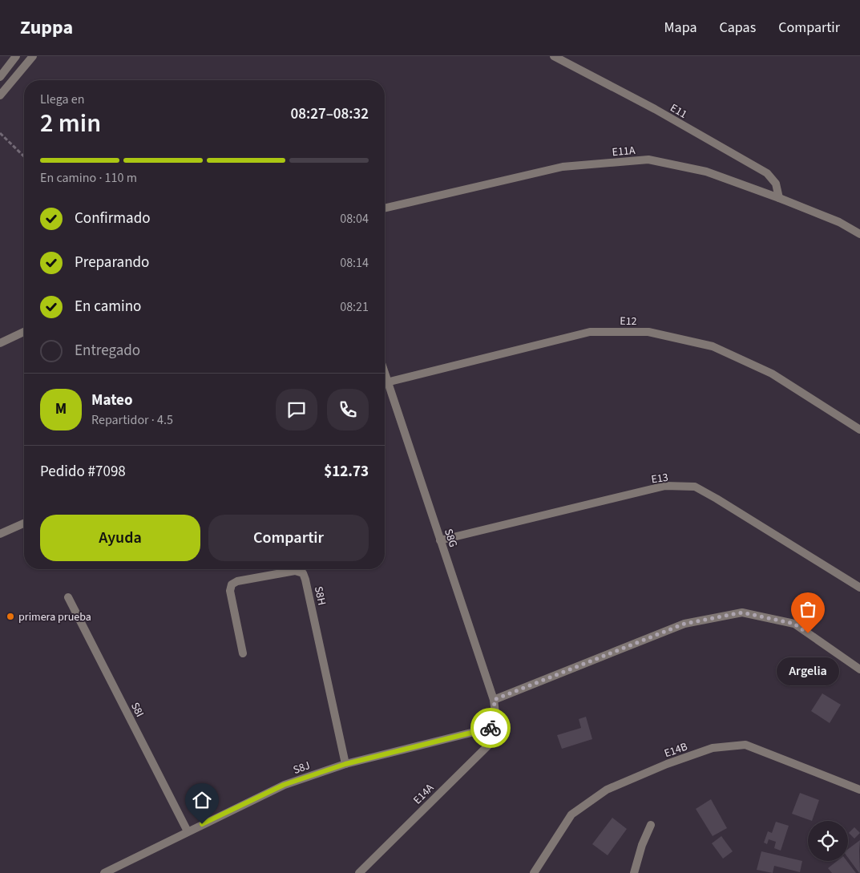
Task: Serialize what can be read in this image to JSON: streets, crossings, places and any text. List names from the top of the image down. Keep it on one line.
{"streets":{"street":["E11","E11A","E12","E13","S8G","S8H","S8I","E14B","S8J","E14A"]},"crossings":[["E11","E11A"],["E13","S8G"],["S8G","S8J"],["S8G","E14A"],["S8H","S8J"],["S8I","S8J"],["S8J","E14A"]],"places":["primera prueba","Argelia"],"page":{"header":"Zuppa","nav":["Mapa","Capas","Compartir"],"heading":["2 min","Llega en","08:27–08:32"],"panel":["Mateo","Repartidor · 4.5","Pedido #7098","$12.73"],"bar":"En camino · 110 m","list":[["Confirmado","08:04"],["Preparando","08:14"],["En camino","08:21"],"Entregado"],"round":"M","buttons":["Ayuda","Compartir"],"bubble":"Argelia"}}
